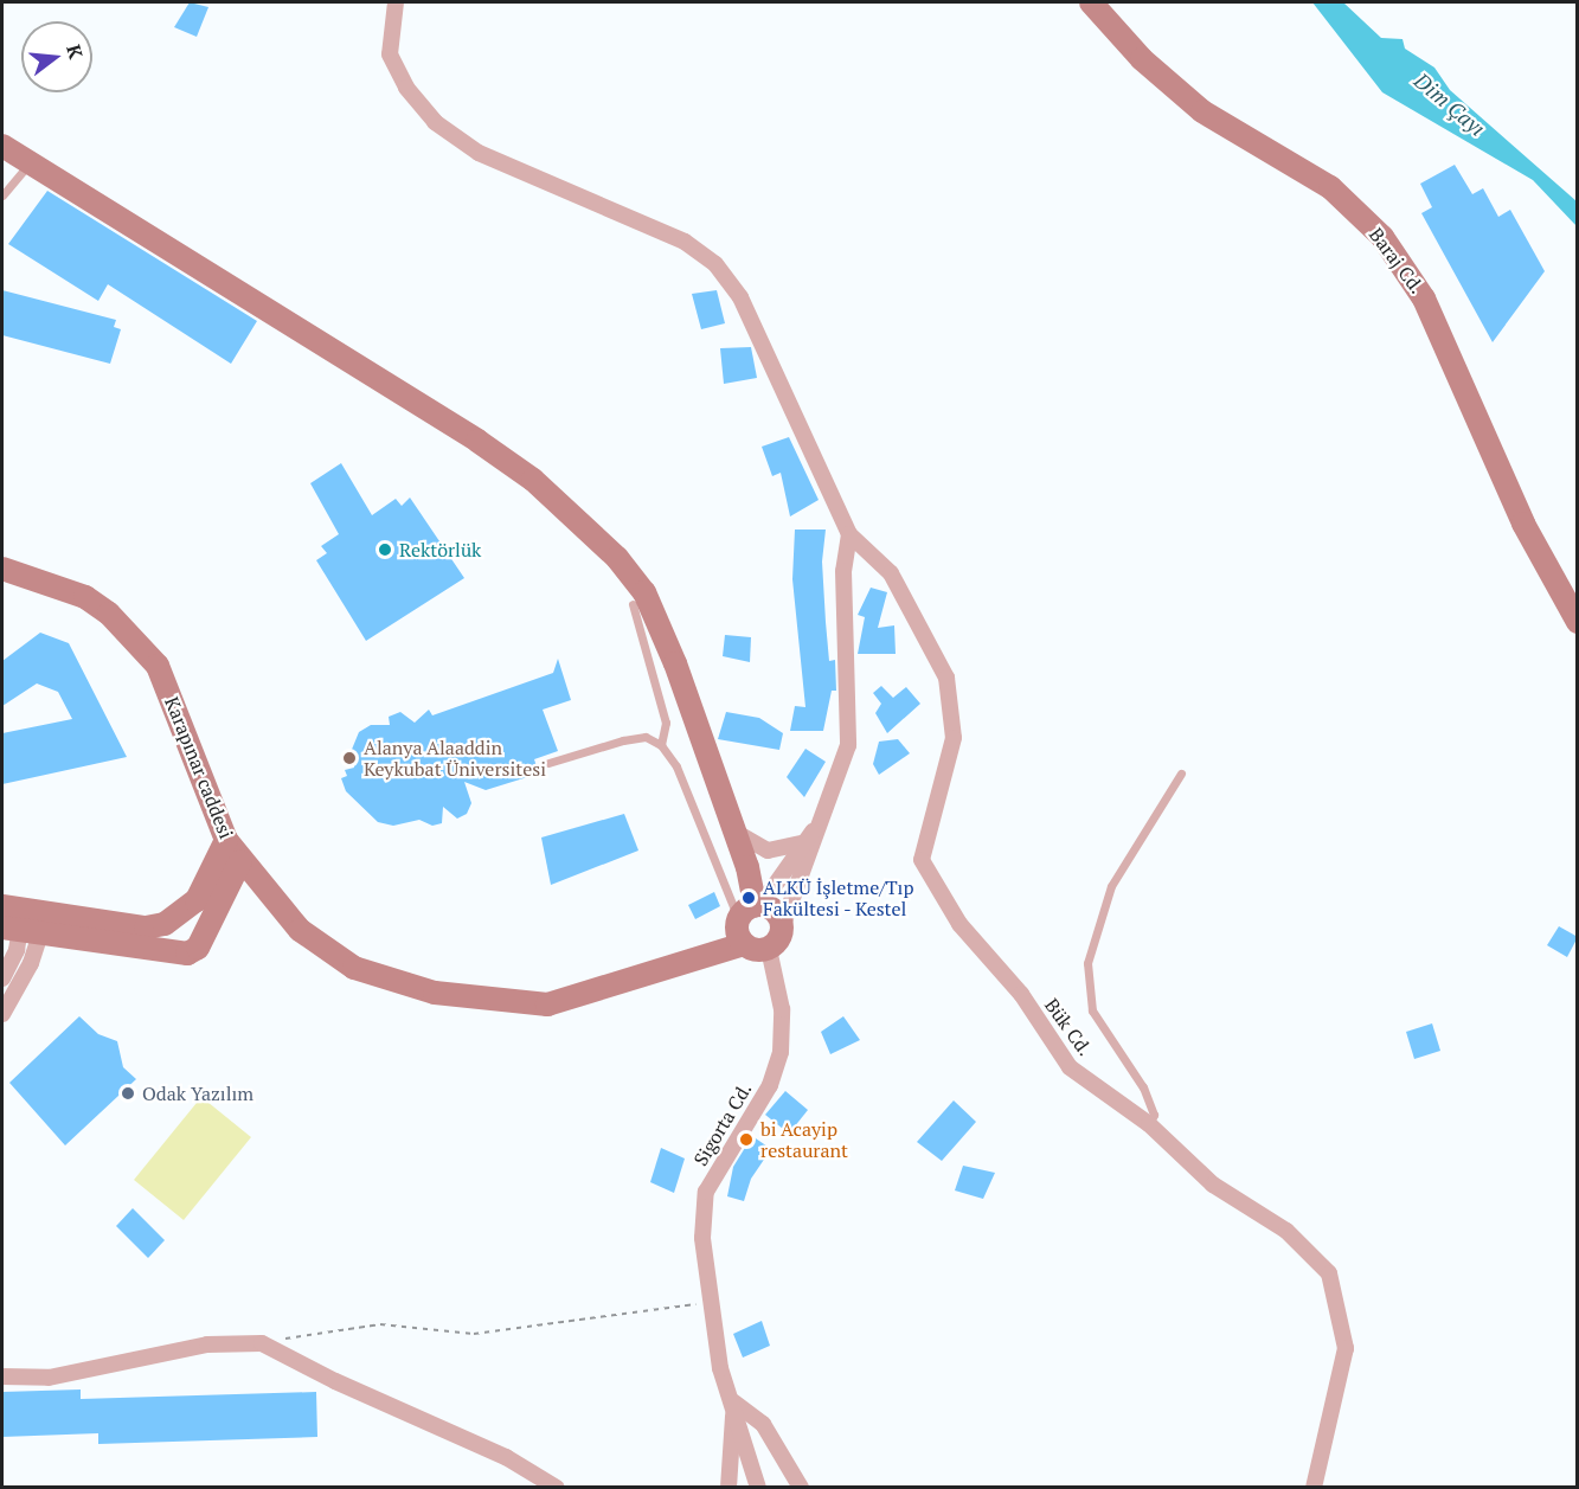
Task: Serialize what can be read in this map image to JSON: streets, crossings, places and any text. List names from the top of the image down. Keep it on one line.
{"streets":{"street":["Baraj Cd.","Karapınar caddesi","Bük Cd.","Sigorta Cd."]},"water":["Dim Çayı"],"places":["Rektörlük","Alanya Alaaddin Keykubat Üniversitesi","ALKÜ İşletme/Tıp Fakültesi - Kestel","Odak Yazılım","bi Acayip restaurant"],"north":"right"}
